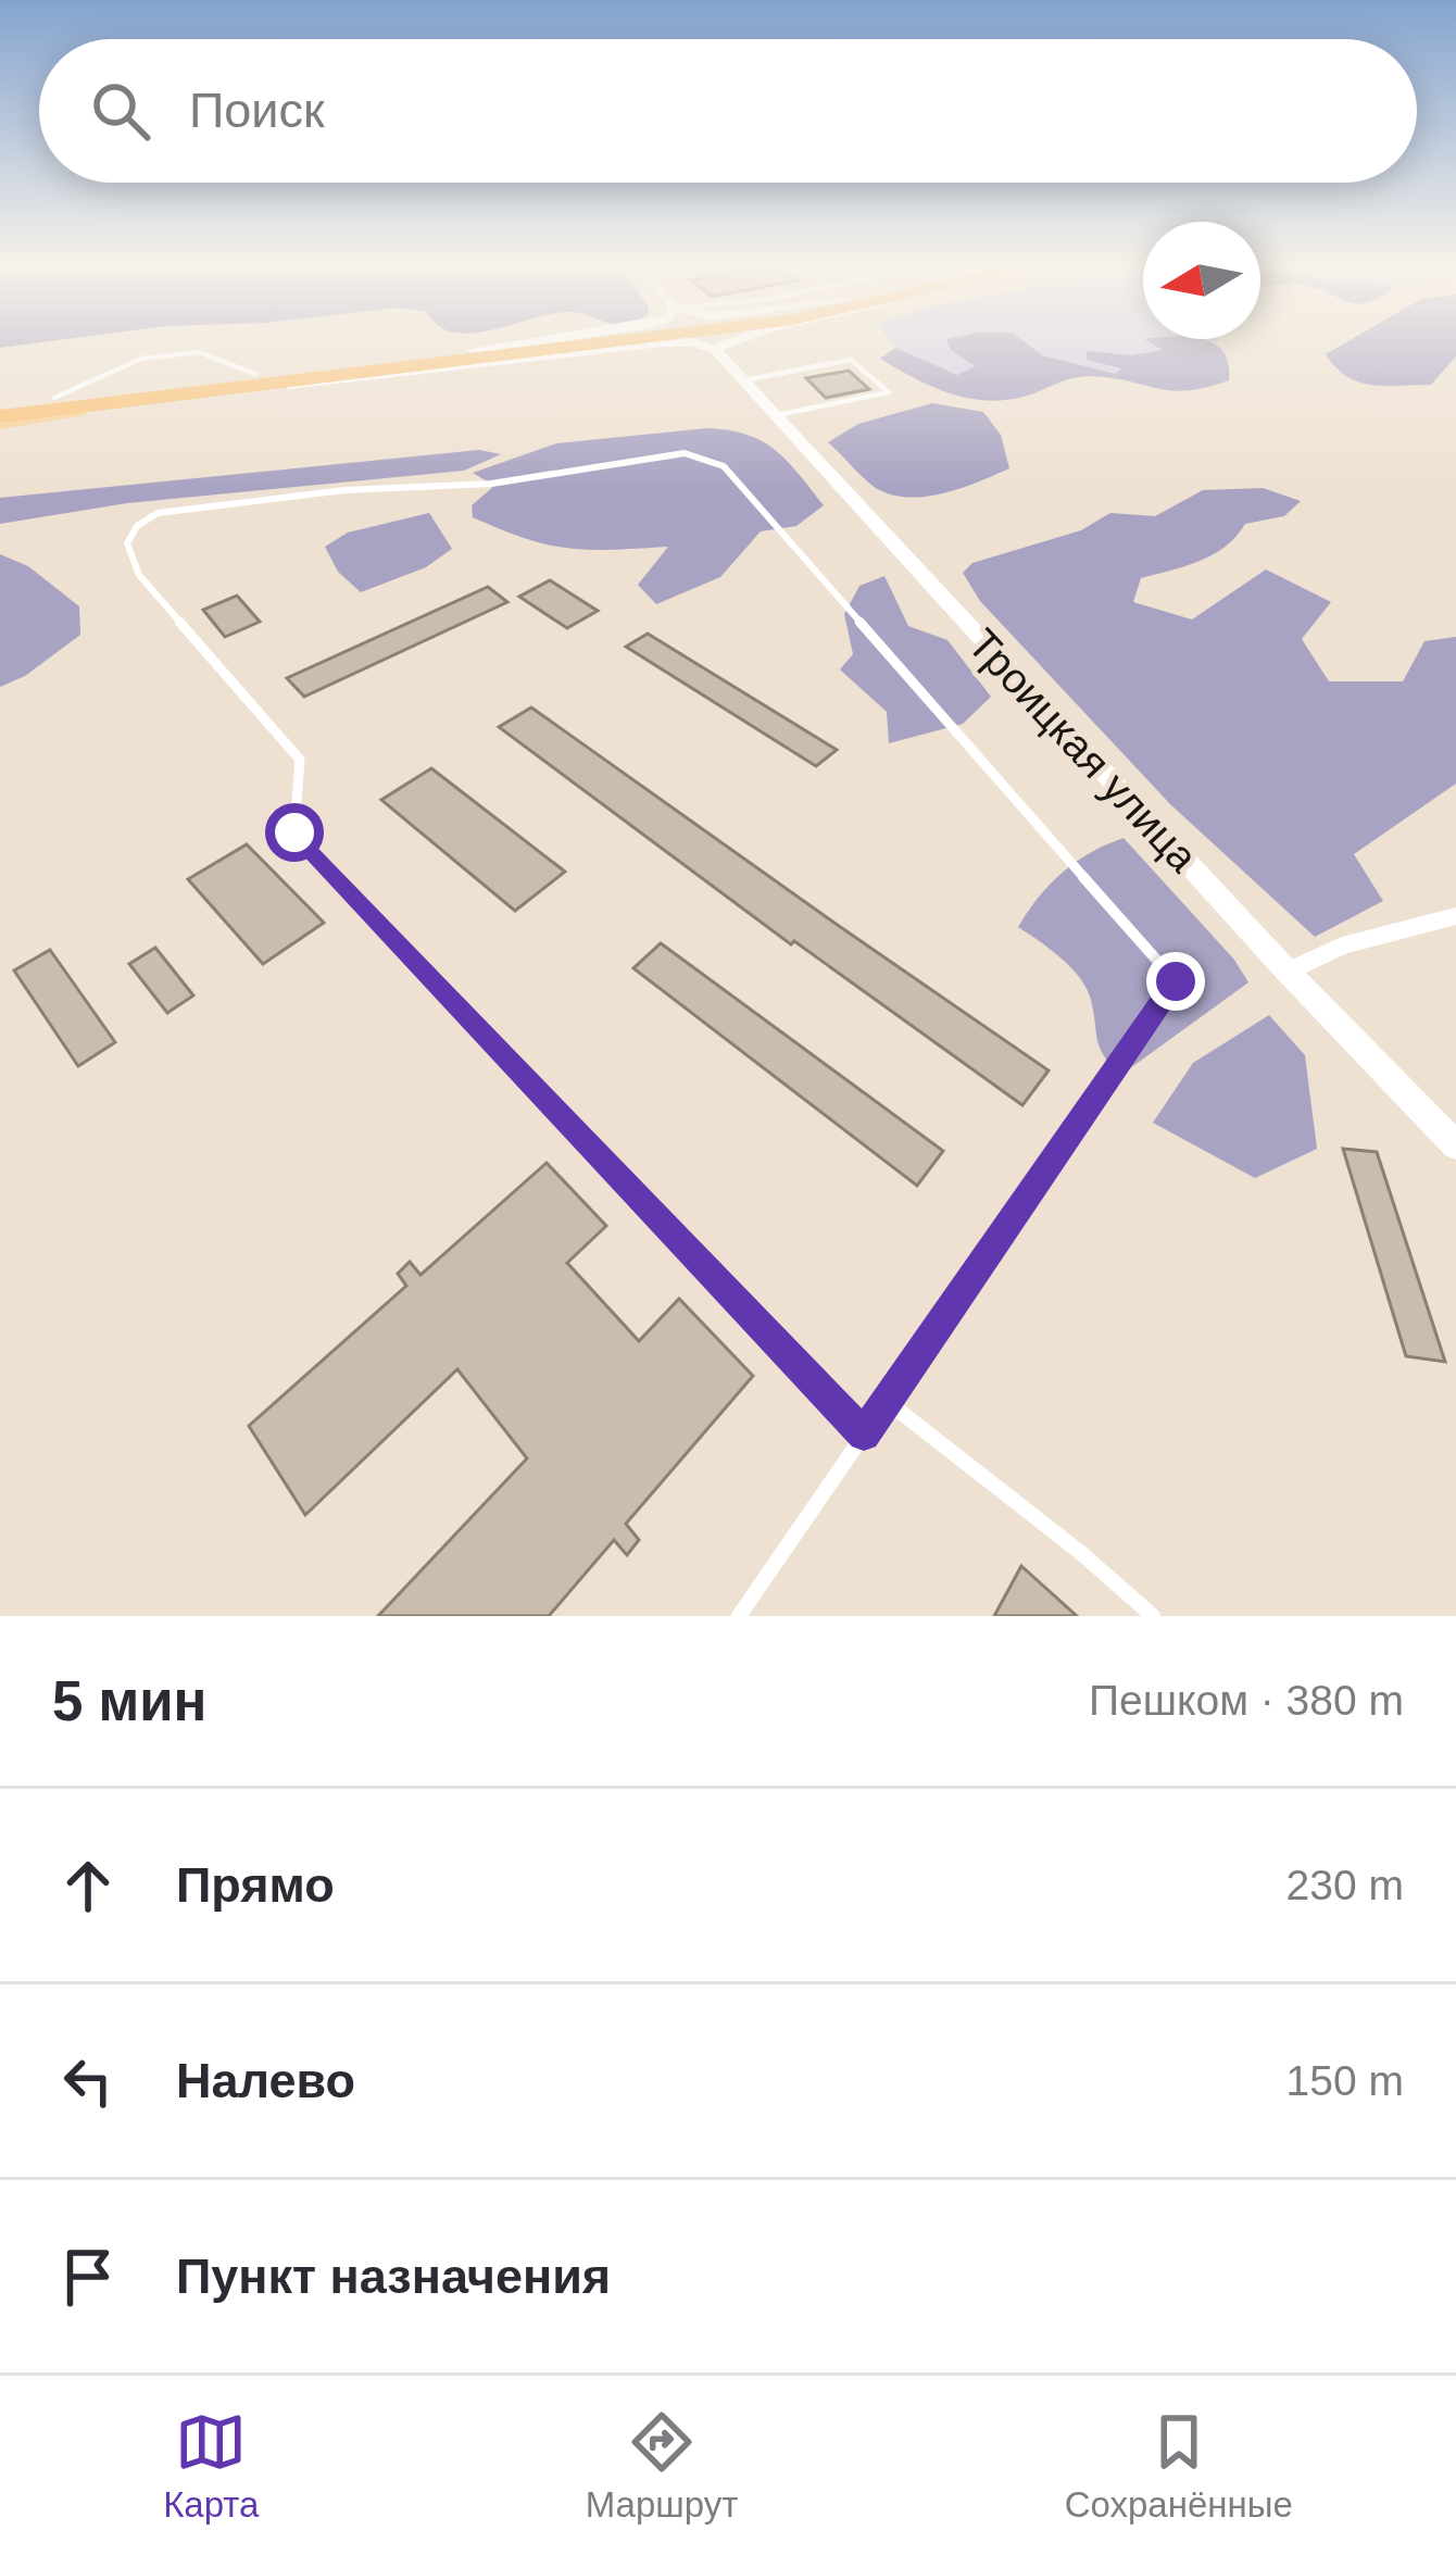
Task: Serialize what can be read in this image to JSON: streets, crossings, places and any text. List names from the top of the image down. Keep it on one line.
{"streets":{"street":["Троицкая улица"]},"north":"left","page":{"search":"Поиск","heading":["5 мин","Пешком · 380 m"],"list":[["Прямо","230 m"],["Налево","150 m"],"Пункт назначения"],"nav":["Карта","Маршрут","Сохранённые"]}}
